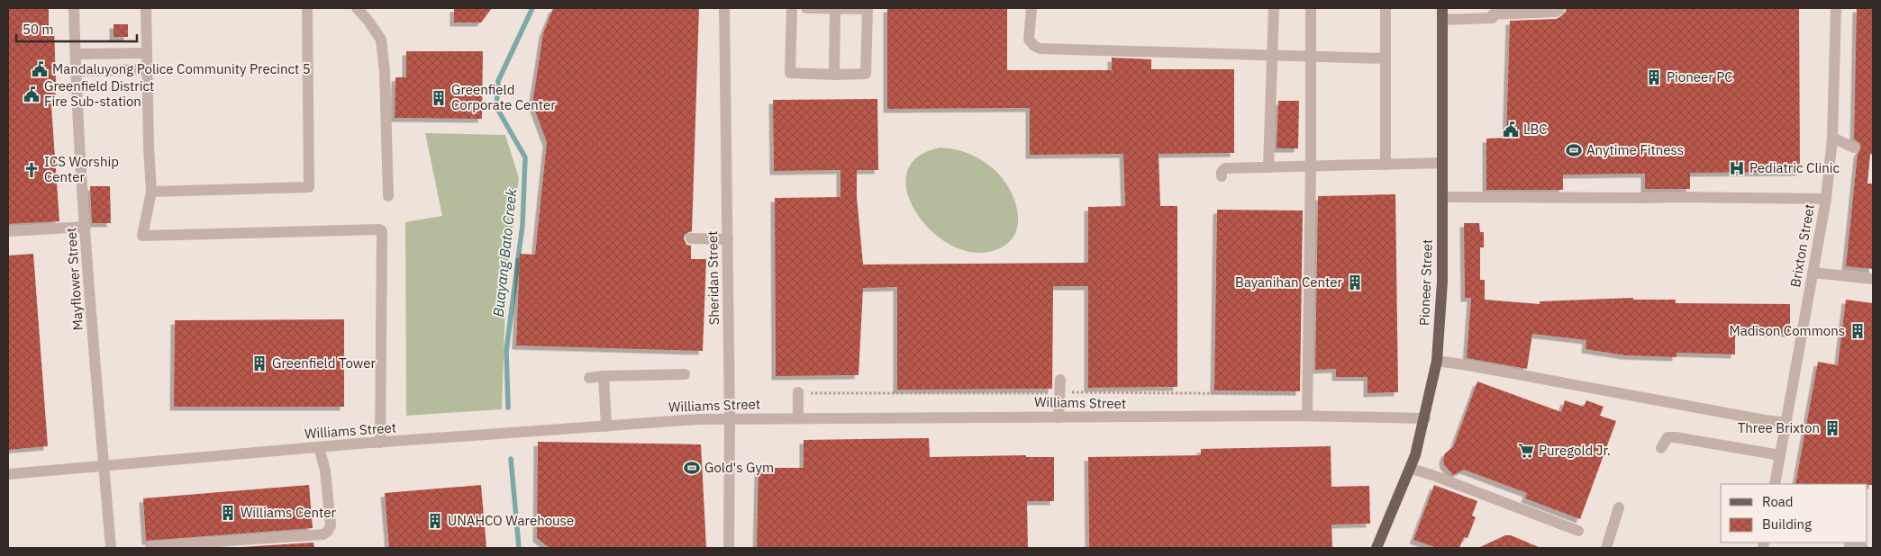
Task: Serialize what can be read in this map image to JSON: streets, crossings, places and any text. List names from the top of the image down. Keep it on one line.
{"streets":{"main road":["Pioneer Street"],"street":["Brixton Street","Sheridan Street","Mayflower Street","Williams Street"]},"crossings":[["Sheridan Street","Williams Street"],["Mayflower Street","Williams Street"],["Pioneer Street","Williams Street"]],"water":["Buayang Bato Creek"],"places":{"public building":["Mandaluyong Police Community Precinct 5","Greenfield District Fire Sub-station","LBC"],"building":["Pioneer PC","Greenfield Corporate Center","Bayanihan Center","Madison Commons","Greenfield Tower","Three Brixton","Williams Center","UNAHCO Warehouse"],"sports":["Anytime Fitness","Gold's Gym"],"hospital":["Pediatric Clinic"],"church":["ICS Worship Center"],"supermarket":["Puregold Jr."]},"legend":["Road","Building"],"scale_bar":"50 m"}
